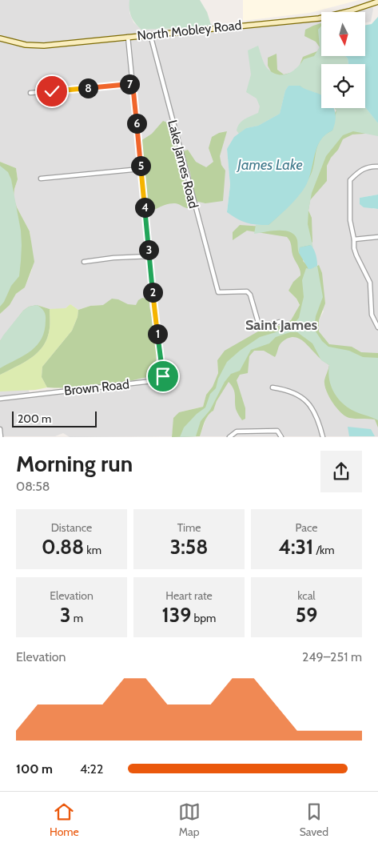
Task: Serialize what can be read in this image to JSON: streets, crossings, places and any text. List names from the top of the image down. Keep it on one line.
{"streets":{"street":["North Mobley Road","Lake James Road","Brown Road"]},"crossings":[["North Mobley Road","Lake James Road"],["North Mobley Road","Brown Road"]],"districts":["Saint James"],"water":["James Lake"],"scale_bar":"200 m","north":"bottom","page":{"pins":["7","8","6","5","4","3","2","1"],"scale":"200 m","heading":["Morning run","08:58"],"stats":[["Distance","0.88 km"],["Time","3:58"],["Pace","4:31 /km"],["Elevation","3 m"],["Heart rate","139 bpm"],["kcal","59"]],"chart":["Elevation","249–251 m"],"list":[{"name":"100 m","note":"4:22"}],"tabs":["Home","Map","Saved"]}}
